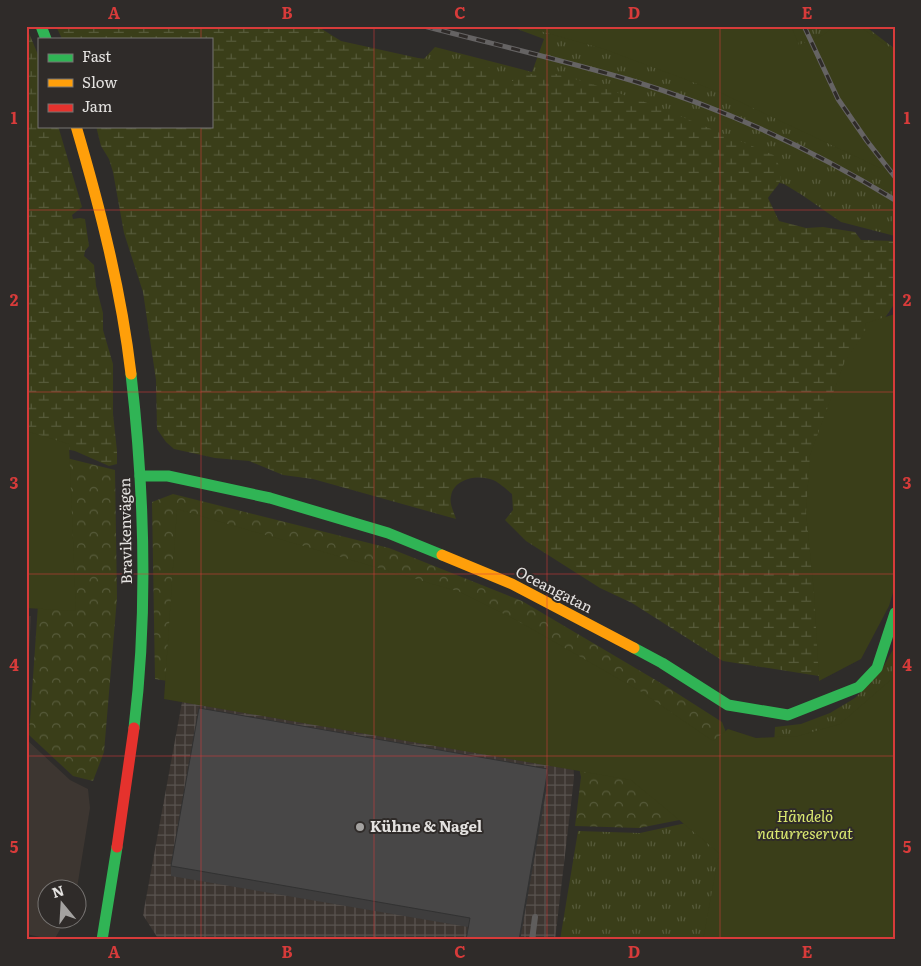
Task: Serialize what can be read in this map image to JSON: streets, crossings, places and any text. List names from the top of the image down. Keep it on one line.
{"streets":{"street":["Bravikenvägen","Oceangatan"]},"crossings":[["Bravikenvägen","Oceangatan"]],"parks":["Händelö naturreservat"],"places":["Kühne & Nagel"],"legend":["Fast","Slow","Jam"],"north":"top","grid":{"columns":["A","B","C","D","E"],"rows":["1","2","3","4","5"]}}
